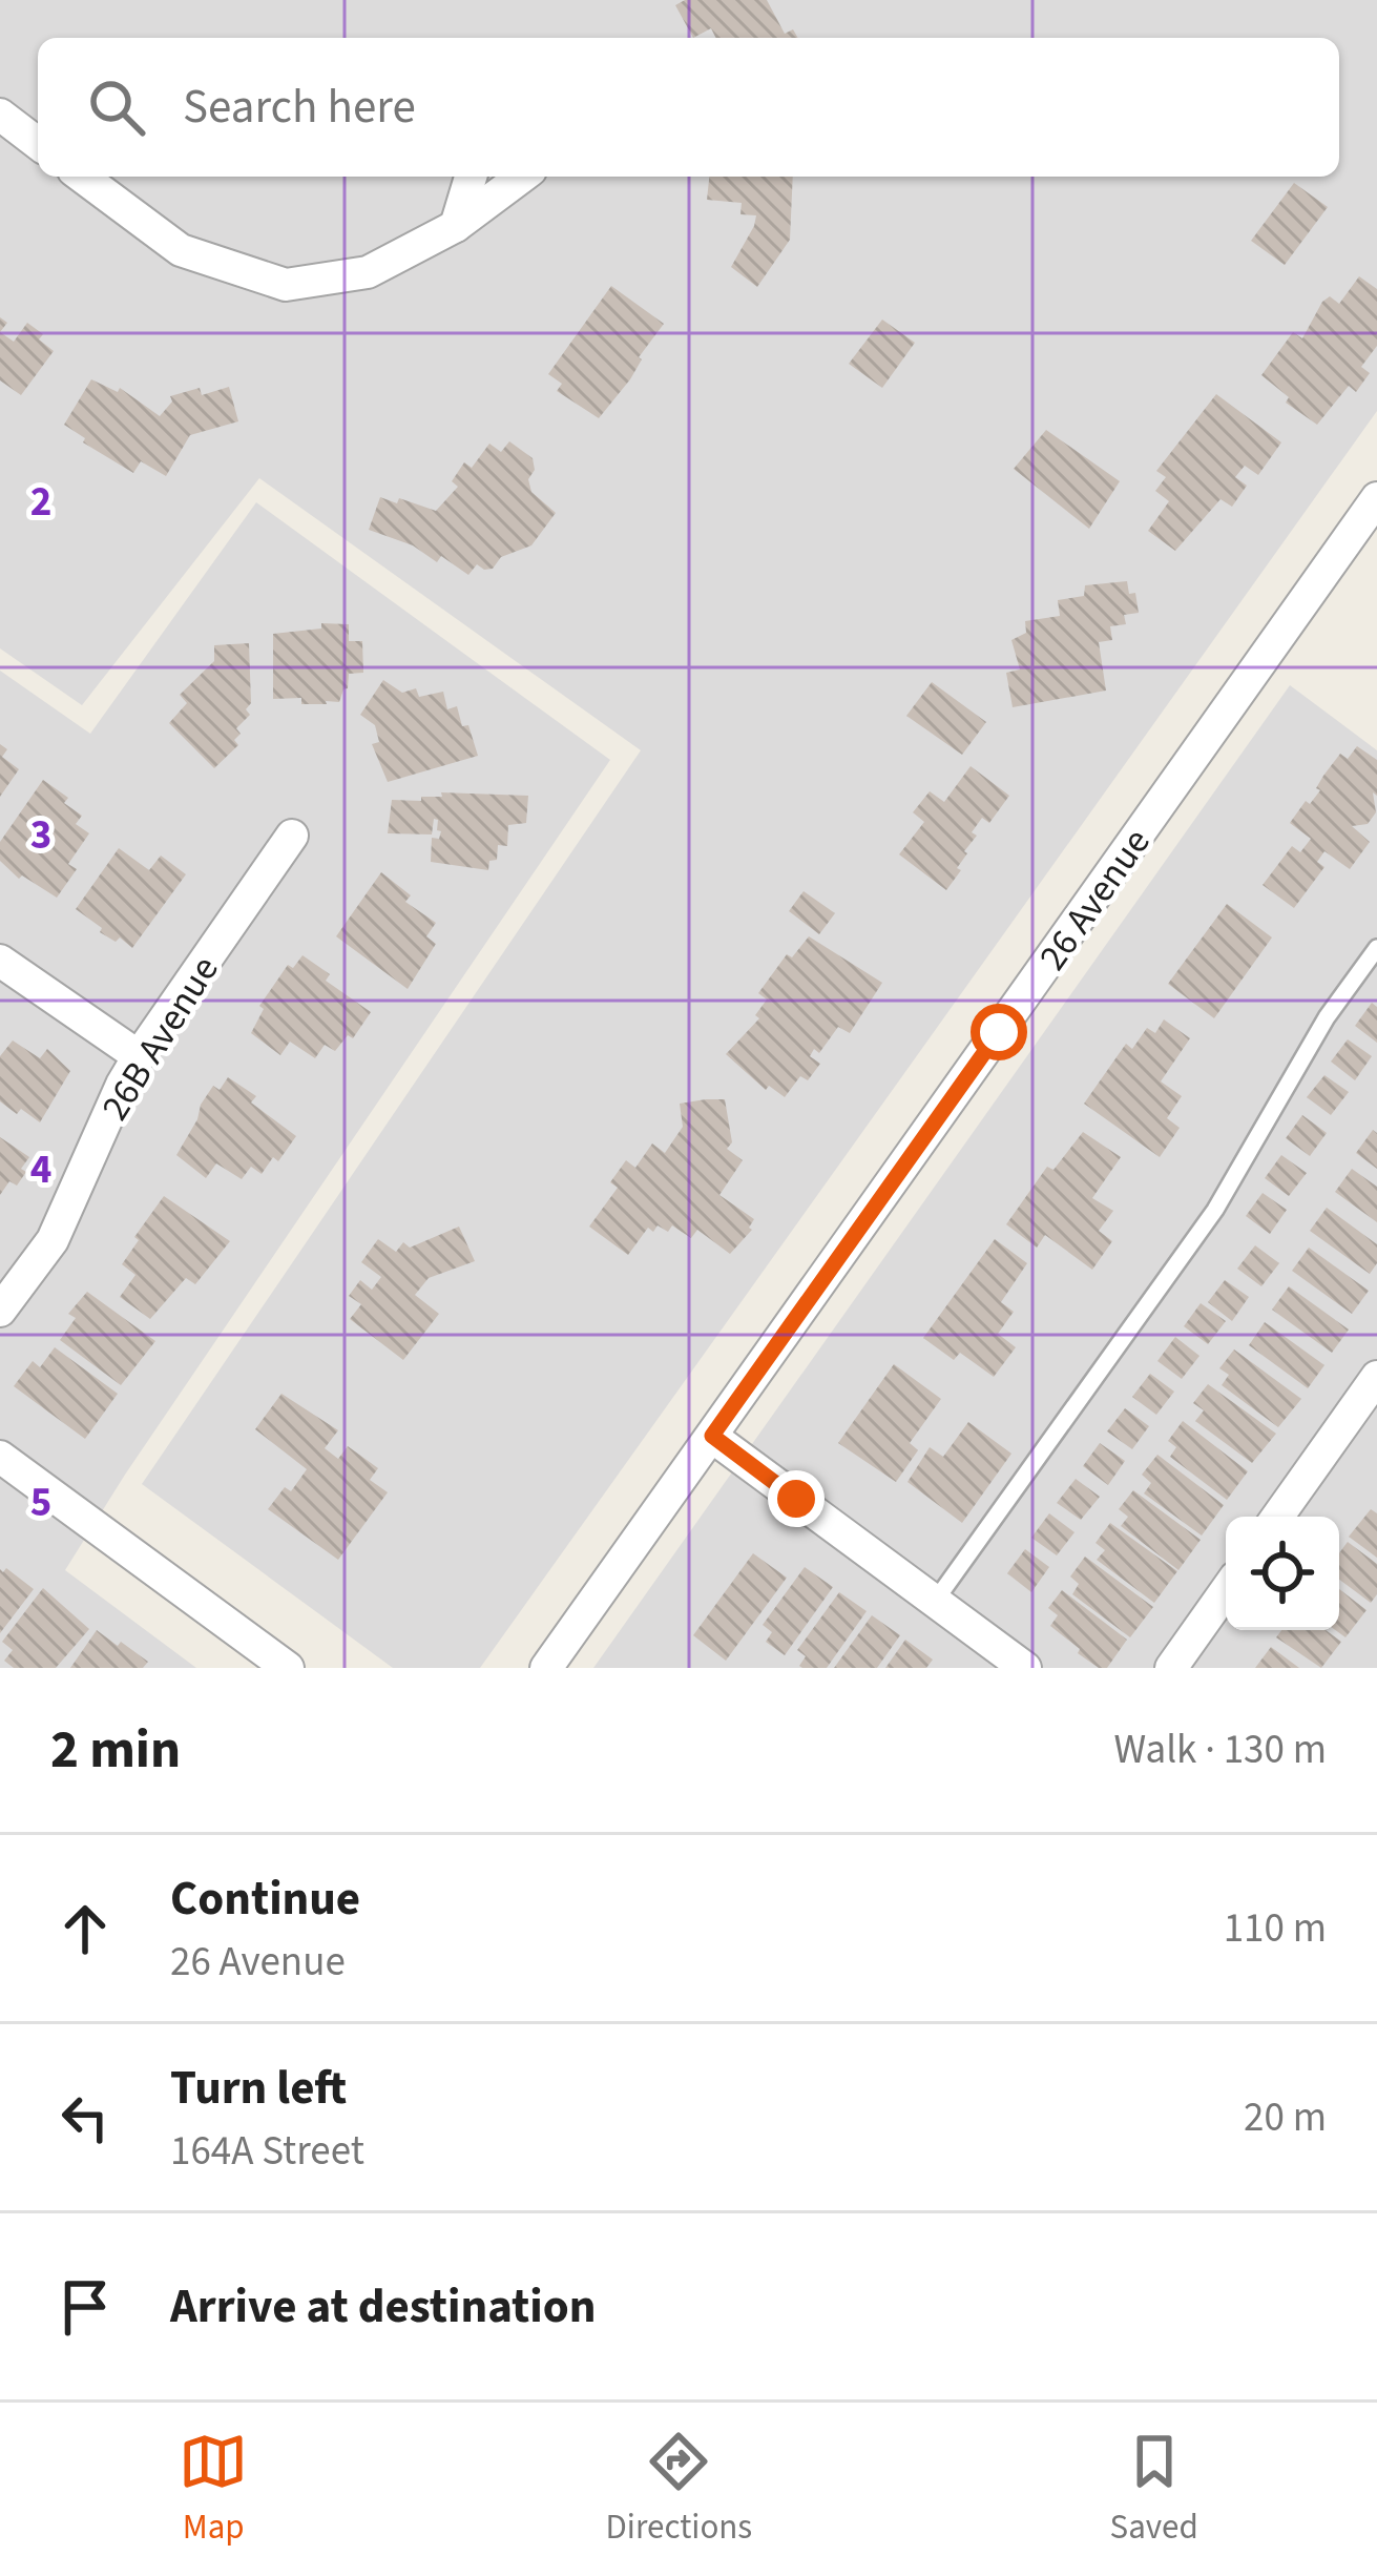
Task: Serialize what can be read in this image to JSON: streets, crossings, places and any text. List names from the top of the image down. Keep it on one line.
{"streets":{"street":["26 Avenue","26B Avenue"]},"page":{"search":"Search here","heading":["2 min","Walk · 130 m"],"list":[["Continue","26 Avenue","110 m"],["Turn left","164A Street","20 m"],"Arrive at destination"],"nav":["Map","Directions","Saved"]},"grid":{"rows":["2","3","4","5"]}}
